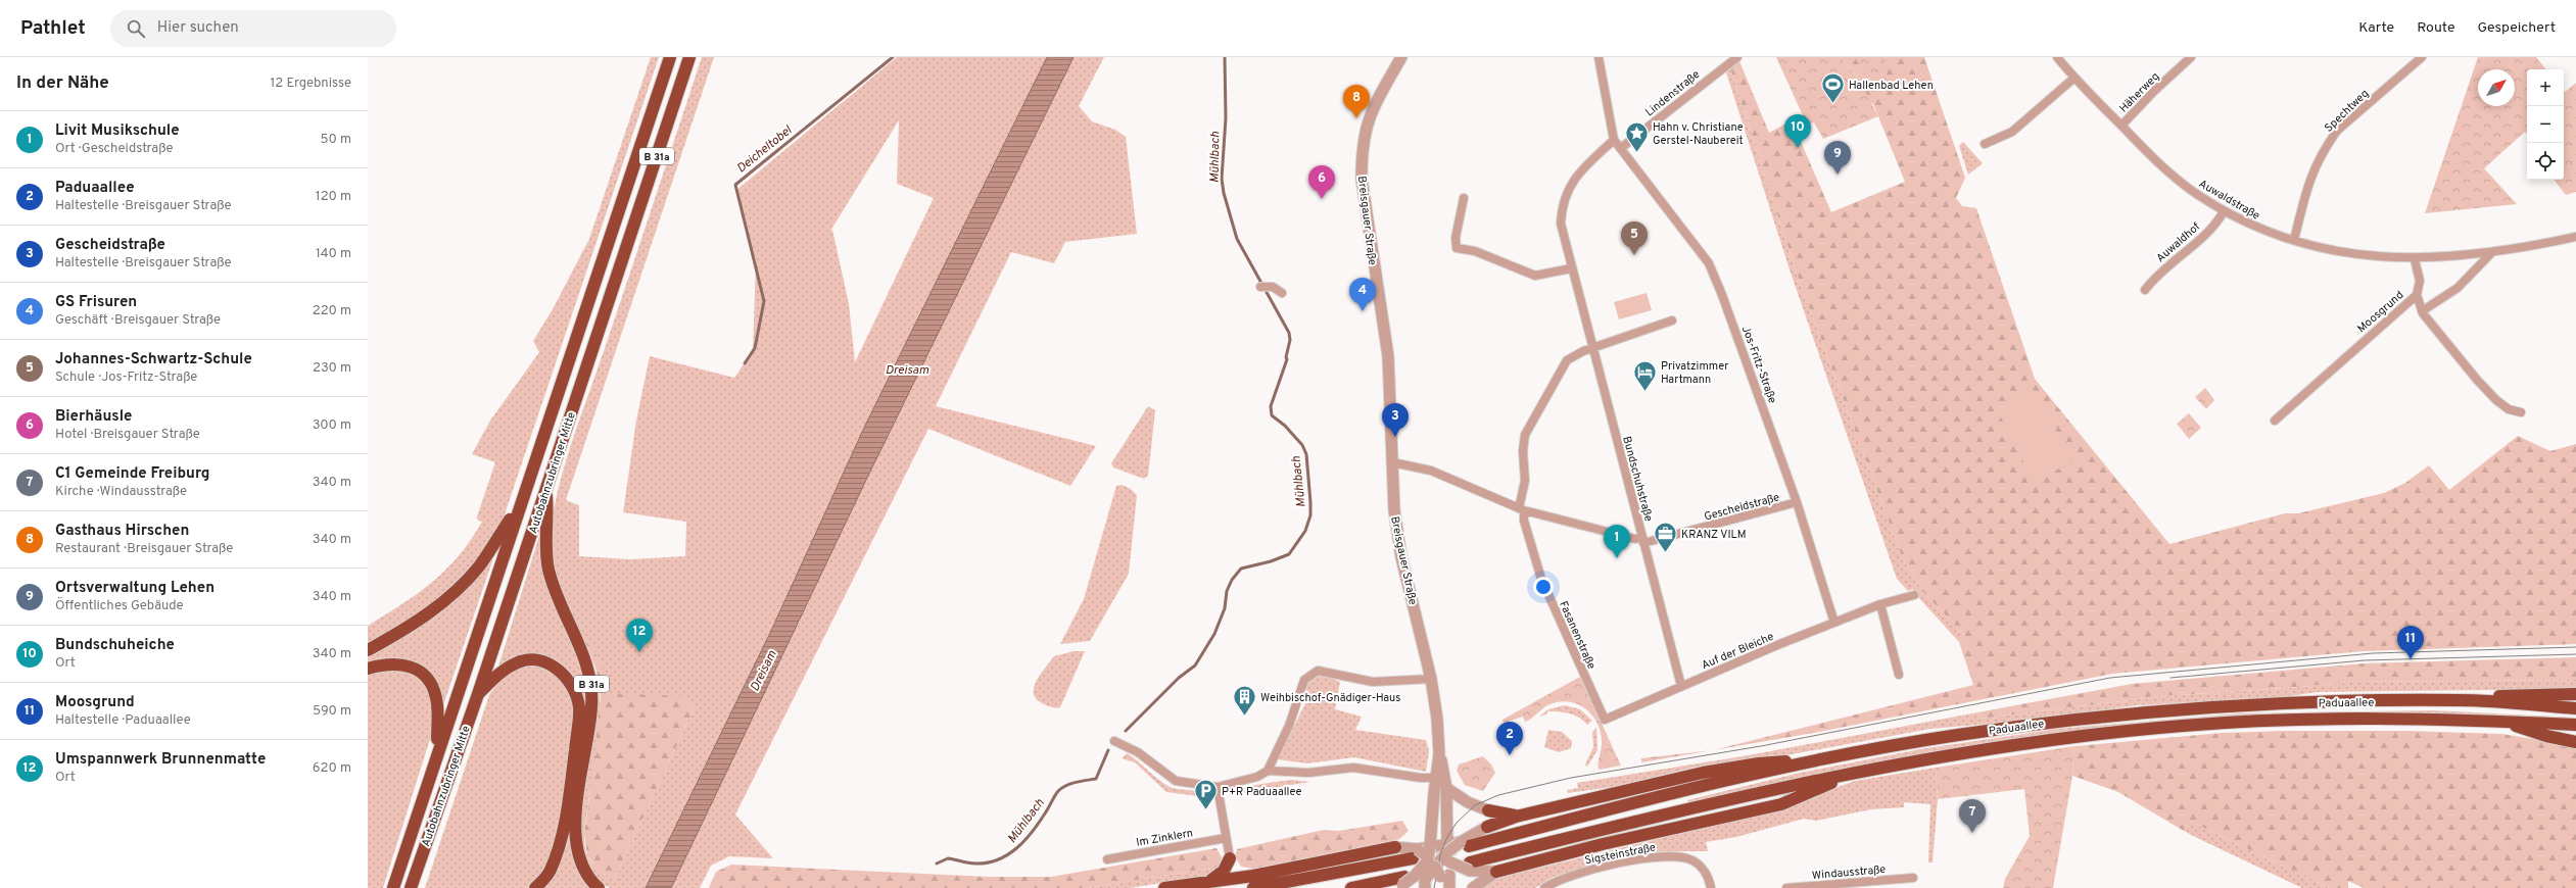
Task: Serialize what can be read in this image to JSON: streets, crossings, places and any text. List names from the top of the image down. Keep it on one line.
{"streets":{"highway":["B 31a","Autobahnzubringer Mitte","Paduaallee"],"street":["Häherweg","Lindenstraße","Spechtweg","Auwaldstraße","Breisgauer Straße","Auwaldhof","Moosgrund","Jos-Fritz-Straße","Bundschuhstraße","Gescheidstraße","Fasanenstraße","Auf der Bleiche","Im Zinklern","Sigsteinstraße","Windausstraße"]},"crossings":[["Häherweg","Auwaldstraße"],["Lindenstraße","Jos-Fritz-Straße"],["Spechtweg","Auwaldstraße"],["B 31a","Autobahnzubringer Mitte"],["Auwaldstraße","Auwaldhof"],["Breisgauer Straße","Gescheidstraße"],["Jos-Fritz-Straße","Bundschuhstraße"],["Jos-Fritz-Straße","Gescheidstraße"],["Jos-Fritz-Straße","Auf der Bleiche"],["Bundschuhstraße","Gescheidstraße"],["Bundschuhstraße","Fasanenstraße"],["Bundschuhstraße","Auf der Bleiche"],["Gescheidstraße","Fasanenstraße"],["Fasanenstraße","Auf der Bleiche"]],"water":["Deicheltobel","Mühlbach","Dreisam"],"places":{"sports":["Hallenbad Lehen"],"place":["Hahn v. Christiane Gerstel-Naubereit"],"hotel":["Privatzimmer Hartmann"],"office":["KRANZ VILM"],"building":["Weihbischof-Gnädiger-Haus"],"parking":["P+R Paduaallee"]},"north":"top right","page":{"header":"Pathlet","search":"Hier suchen","nav":["Karte","Route","Gespeichert"],"heading":["In der Nähe","12 Ergebnisse"],"map_buttons":["+","−"],"pins":["8","10","9","6","5","4","3","1","12","11","2","7"],"list":[{"mark":"1","name":"Livit Musikschule","note":"Ort · Gescheidstraße","value":"50 m"},{"mark":"2","name":"Paduaallee","note":"Haltestelle · Breisgauer Straße","value":"120 m"},{"mark":"3","name":"Gescheidstraße","note":"Haltestelle · Breisgauer Straße","value":"140 m"},{"mark":"4","name":"GS Frisuren","note":"Geschäft · Breisgauer Straße","value":"220 m"},{"mark":"5","name":"Johannes-Schwartz-Schule","note":"Schule · Jos-Fritz-Straße","value":"230 m"},{"mark":"6","name":"Bierhäusle","note":"Hotel · Breisgauer Straße","value":"300 m"},{"mark":"7","name":"C1 Gemeinde Freiburg","note":"Kirche · Windausstraße","value":"340 m"},{"mark":"8","name":"Gasthaus Hirschen","note":"Restaurant · Breisgauer Straße","value":"340 m"},{"mark":"9","name":"Ortsverwaltung Lehen","note":"Öffentliches Gebäude","value":"340 m"},{"mark":"10","name":"Bundschuheiche","note":"Ort","value":"340 m"},{"mark":"11","name":"Moosgrund","note":"Haltestelle · Paduaallee","value":"590 m"},{"mark":"12","name":"Umspannwerk Brunnenmatte","note":"Ort","value":"620 m"}]}}
